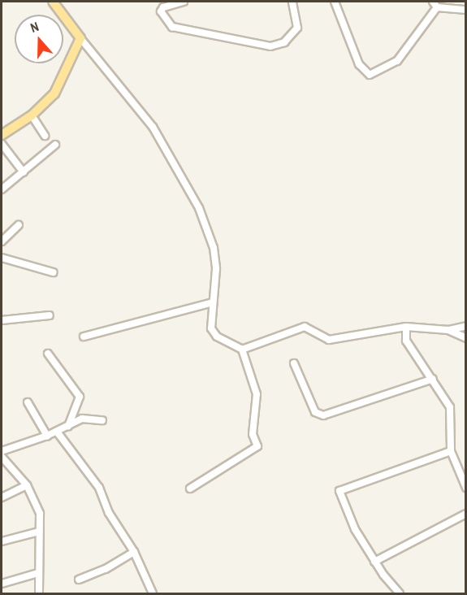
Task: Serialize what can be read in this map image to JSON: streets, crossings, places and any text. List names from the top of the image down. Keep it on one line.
{"north":"top"}
